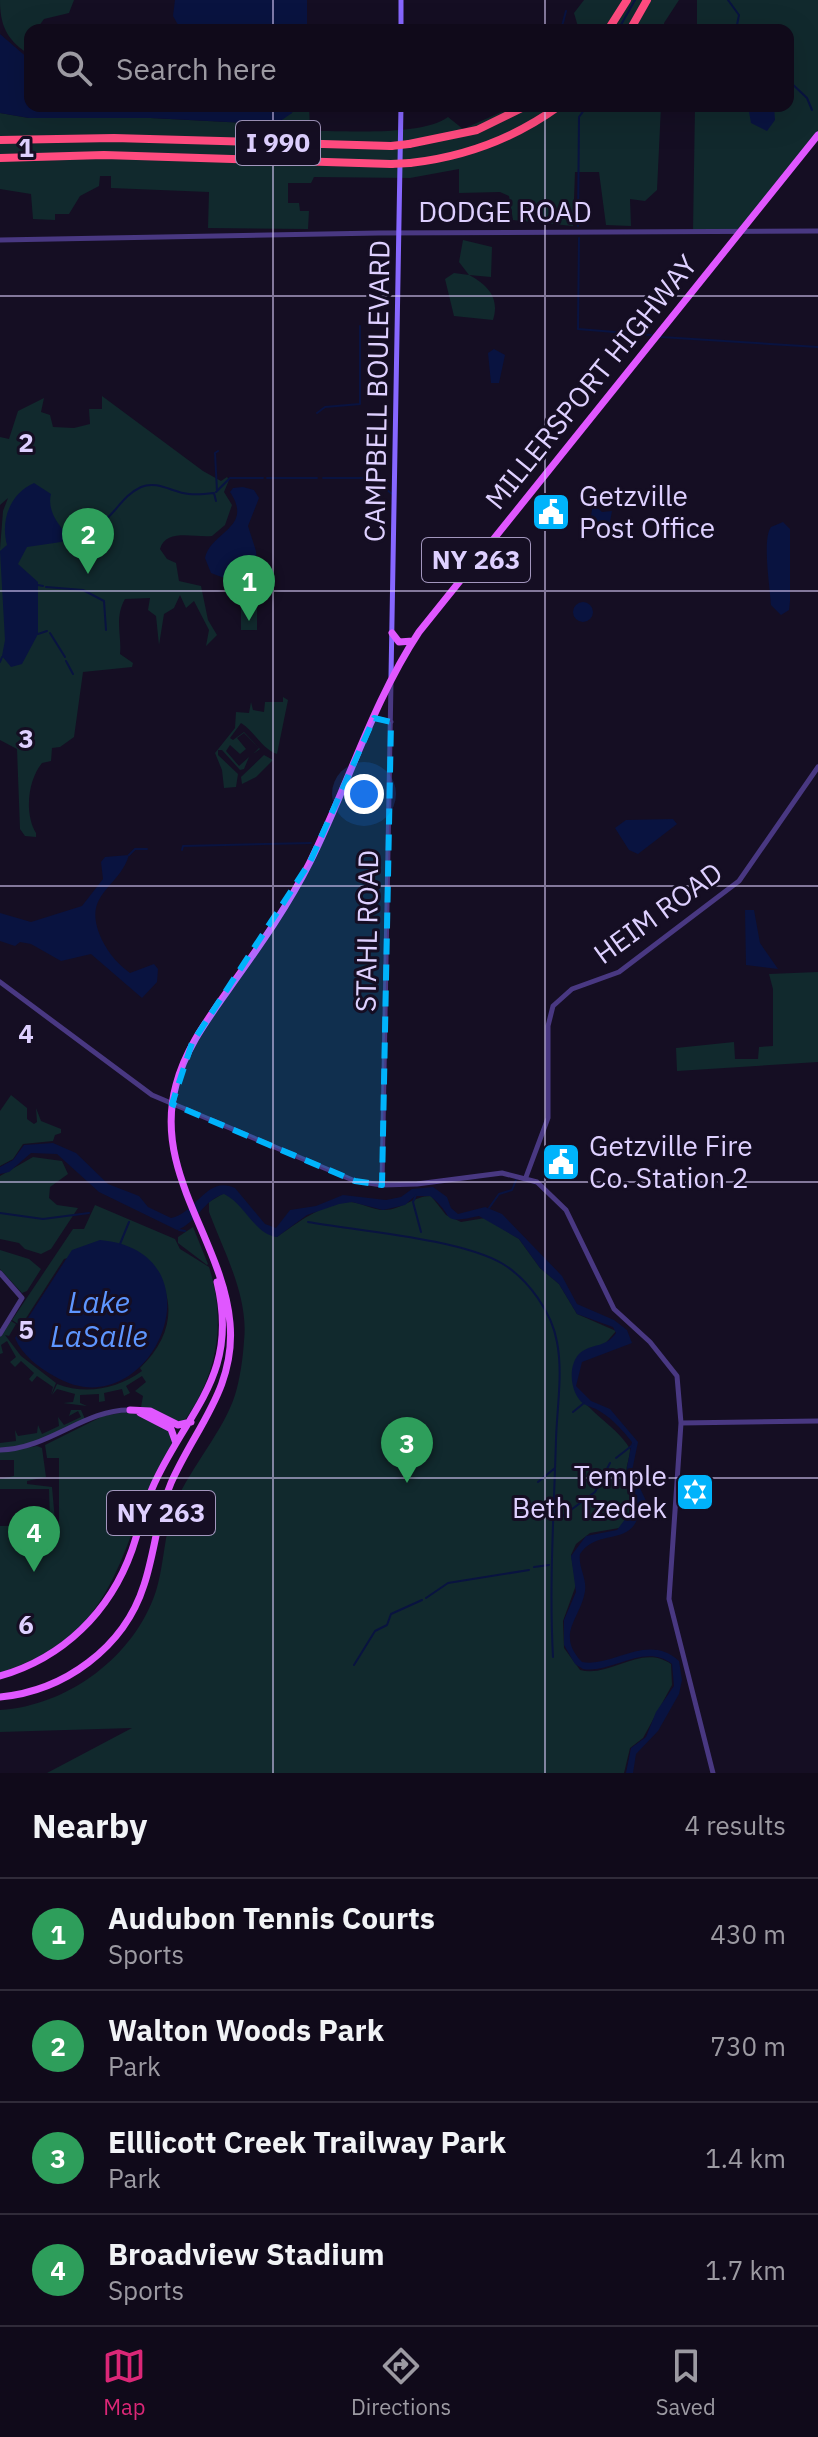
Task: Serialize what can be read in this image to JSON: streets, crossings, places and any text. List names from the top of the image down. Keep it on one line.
{"streets":{"highway":["I 990"],"main road":["MILLERSPORT HIGHWAY","CAMPBELL BOULEVARD","NY 263"],"street":["DODGE ROAD","HEIM ROAD","STAHL ROAD"]},"crossings":[["DODGE ROAD","MILLERSPORT HIGHWAY"],["DODGE ROAD","CAMPBELL BOULEVARD"],["MILLERSPORT HIGHWAY","CAMPBELL BOULEVARD"],["MILLERSPORT HIGHWAY","STAHL ROAD"],["CAMPBELL BOULEVARD","STAHL ROAD"]],"water":["Lake LaSalle"],"places":{"public building":["Getzville Post Office","Getzville Fire Co. Station 2"],"synagogue":["Temple Beth Tzedek"]},"page":{"search":"Search here","pins":["2","1","3","4"],"heading":["Nearby","4 results"],"list":[{"mark":"1","name":"Audubon Tennis Courts","note":"Sports","value":"430 m"},{"mark":"2","name":"Walton Woods Park","note":"Park","value":"730 m"},{"mark":"3","name":"Elllicott Creek Trailway Park","note":"Park","value":"1.4 km"},{"mark":"4","name":"Broadview Stadium","note":"Sports","value":"1.7 km"}],"nav":["Map","Directions","Saved"]},"grid":{"rows":["1","2","3","4","5","6"]}}
